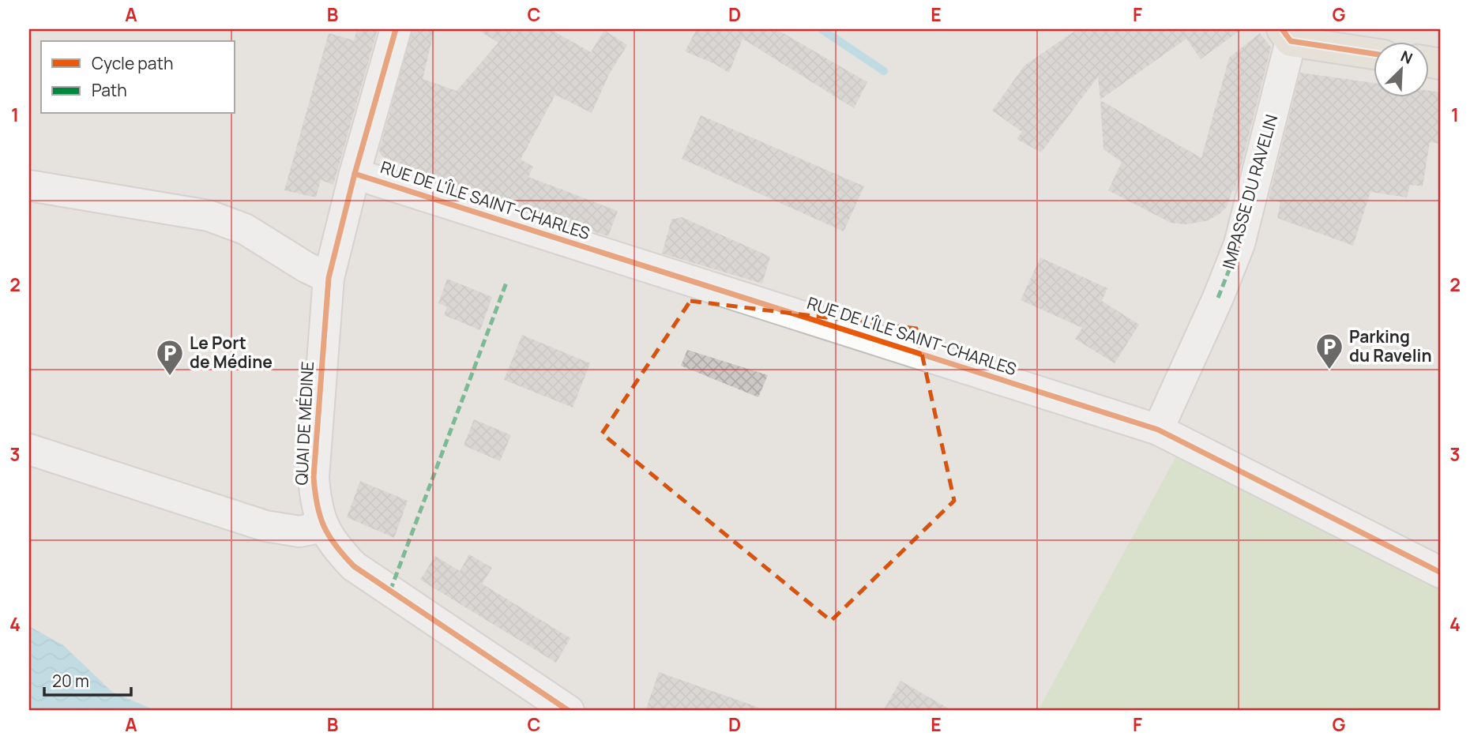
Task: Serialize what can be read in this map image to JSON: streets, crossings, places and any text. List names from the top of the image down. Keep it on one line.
{"streets":{"street":["IMPASSE DU RAVELIN","RUE DE L'ÎLE SAINT-CHARLES","QUAI DE MÉDINE"]},"crossings":[["IMPASSE DU RAVELIN","RUE DE L'ÎLE SAINT-CHARLES"],["RUE DE L'ÎLE SAINT-CHARLES","QUAI DE MÉDINE"]],"places":{"parking":["Parking du Ravelin","Le Port de Médine"]},"legend":["Cycle path","Path"],"scale_bar":"20 m","north":"top right","grid":{"columns":["A","B","C","D","E","F","G"],"rows":["1","2","3","4"]}}
